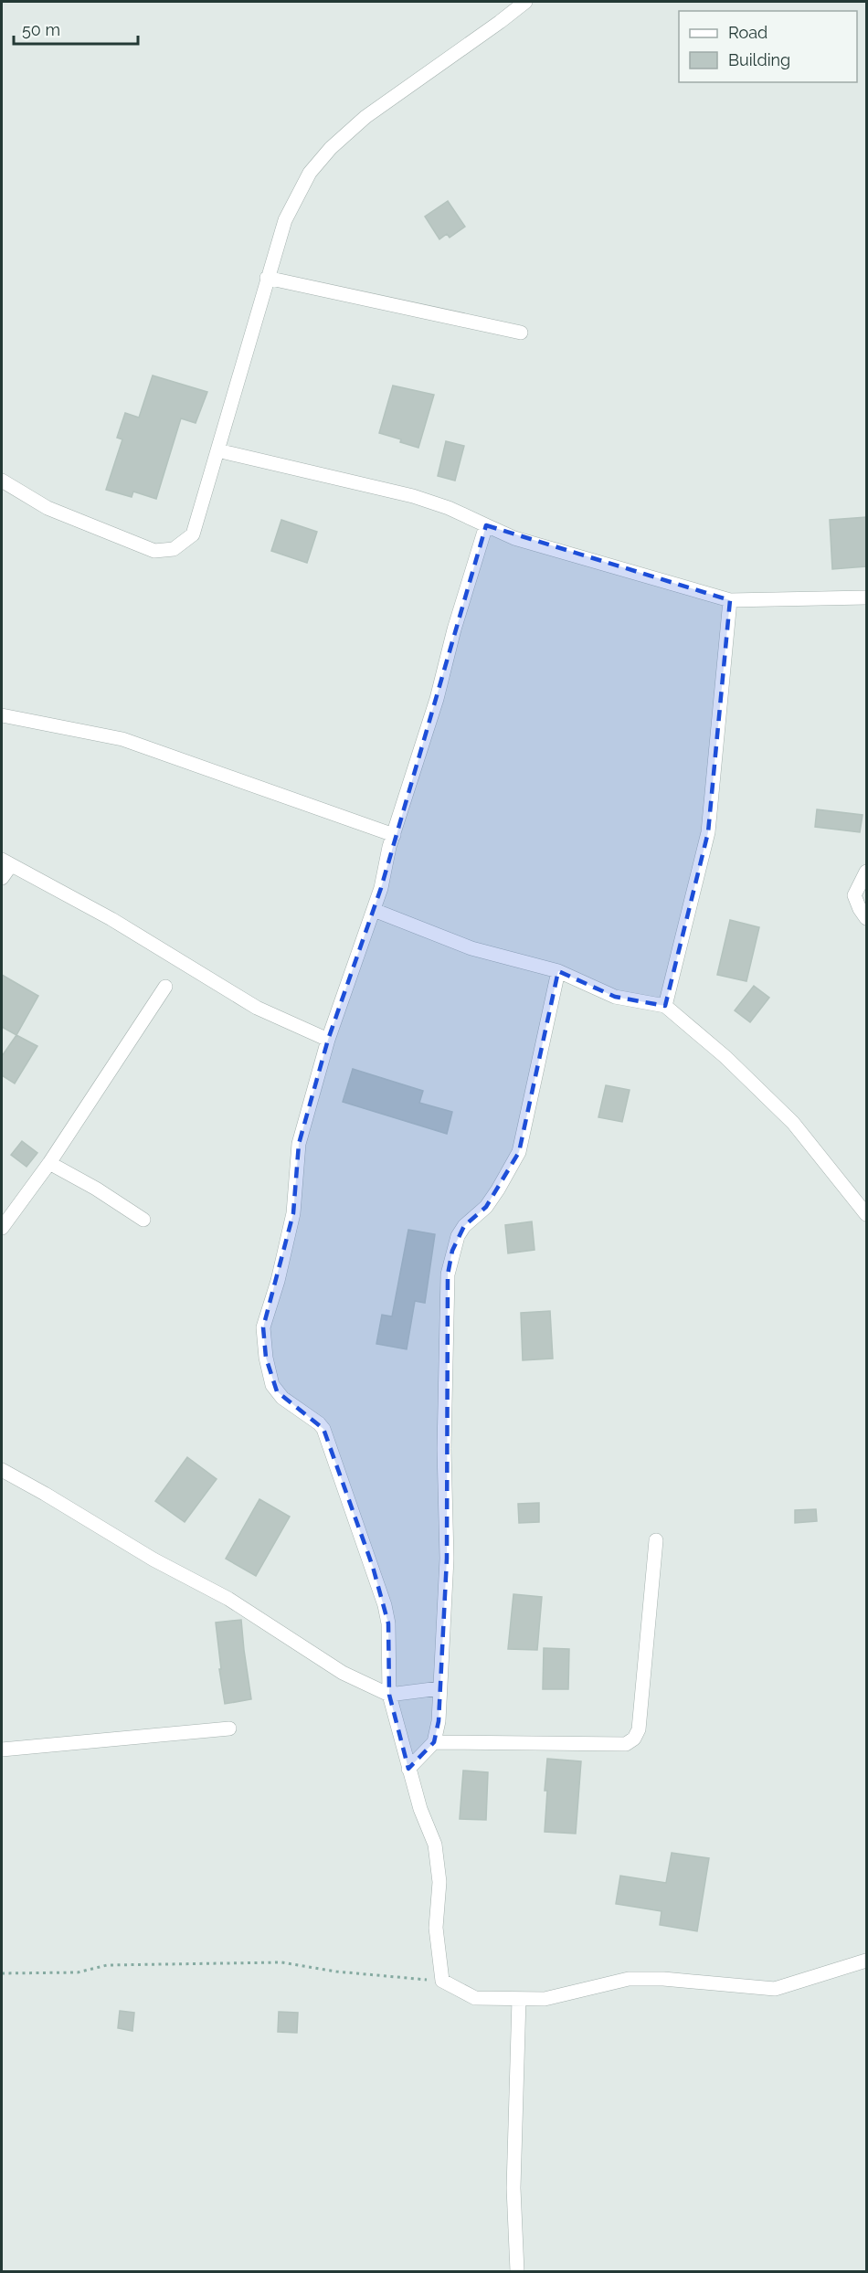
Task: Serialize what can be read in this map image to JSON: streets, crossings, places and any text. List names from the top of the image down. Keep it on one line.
{"legend":["Road","Building"],"scale_bar":"50 m"}
